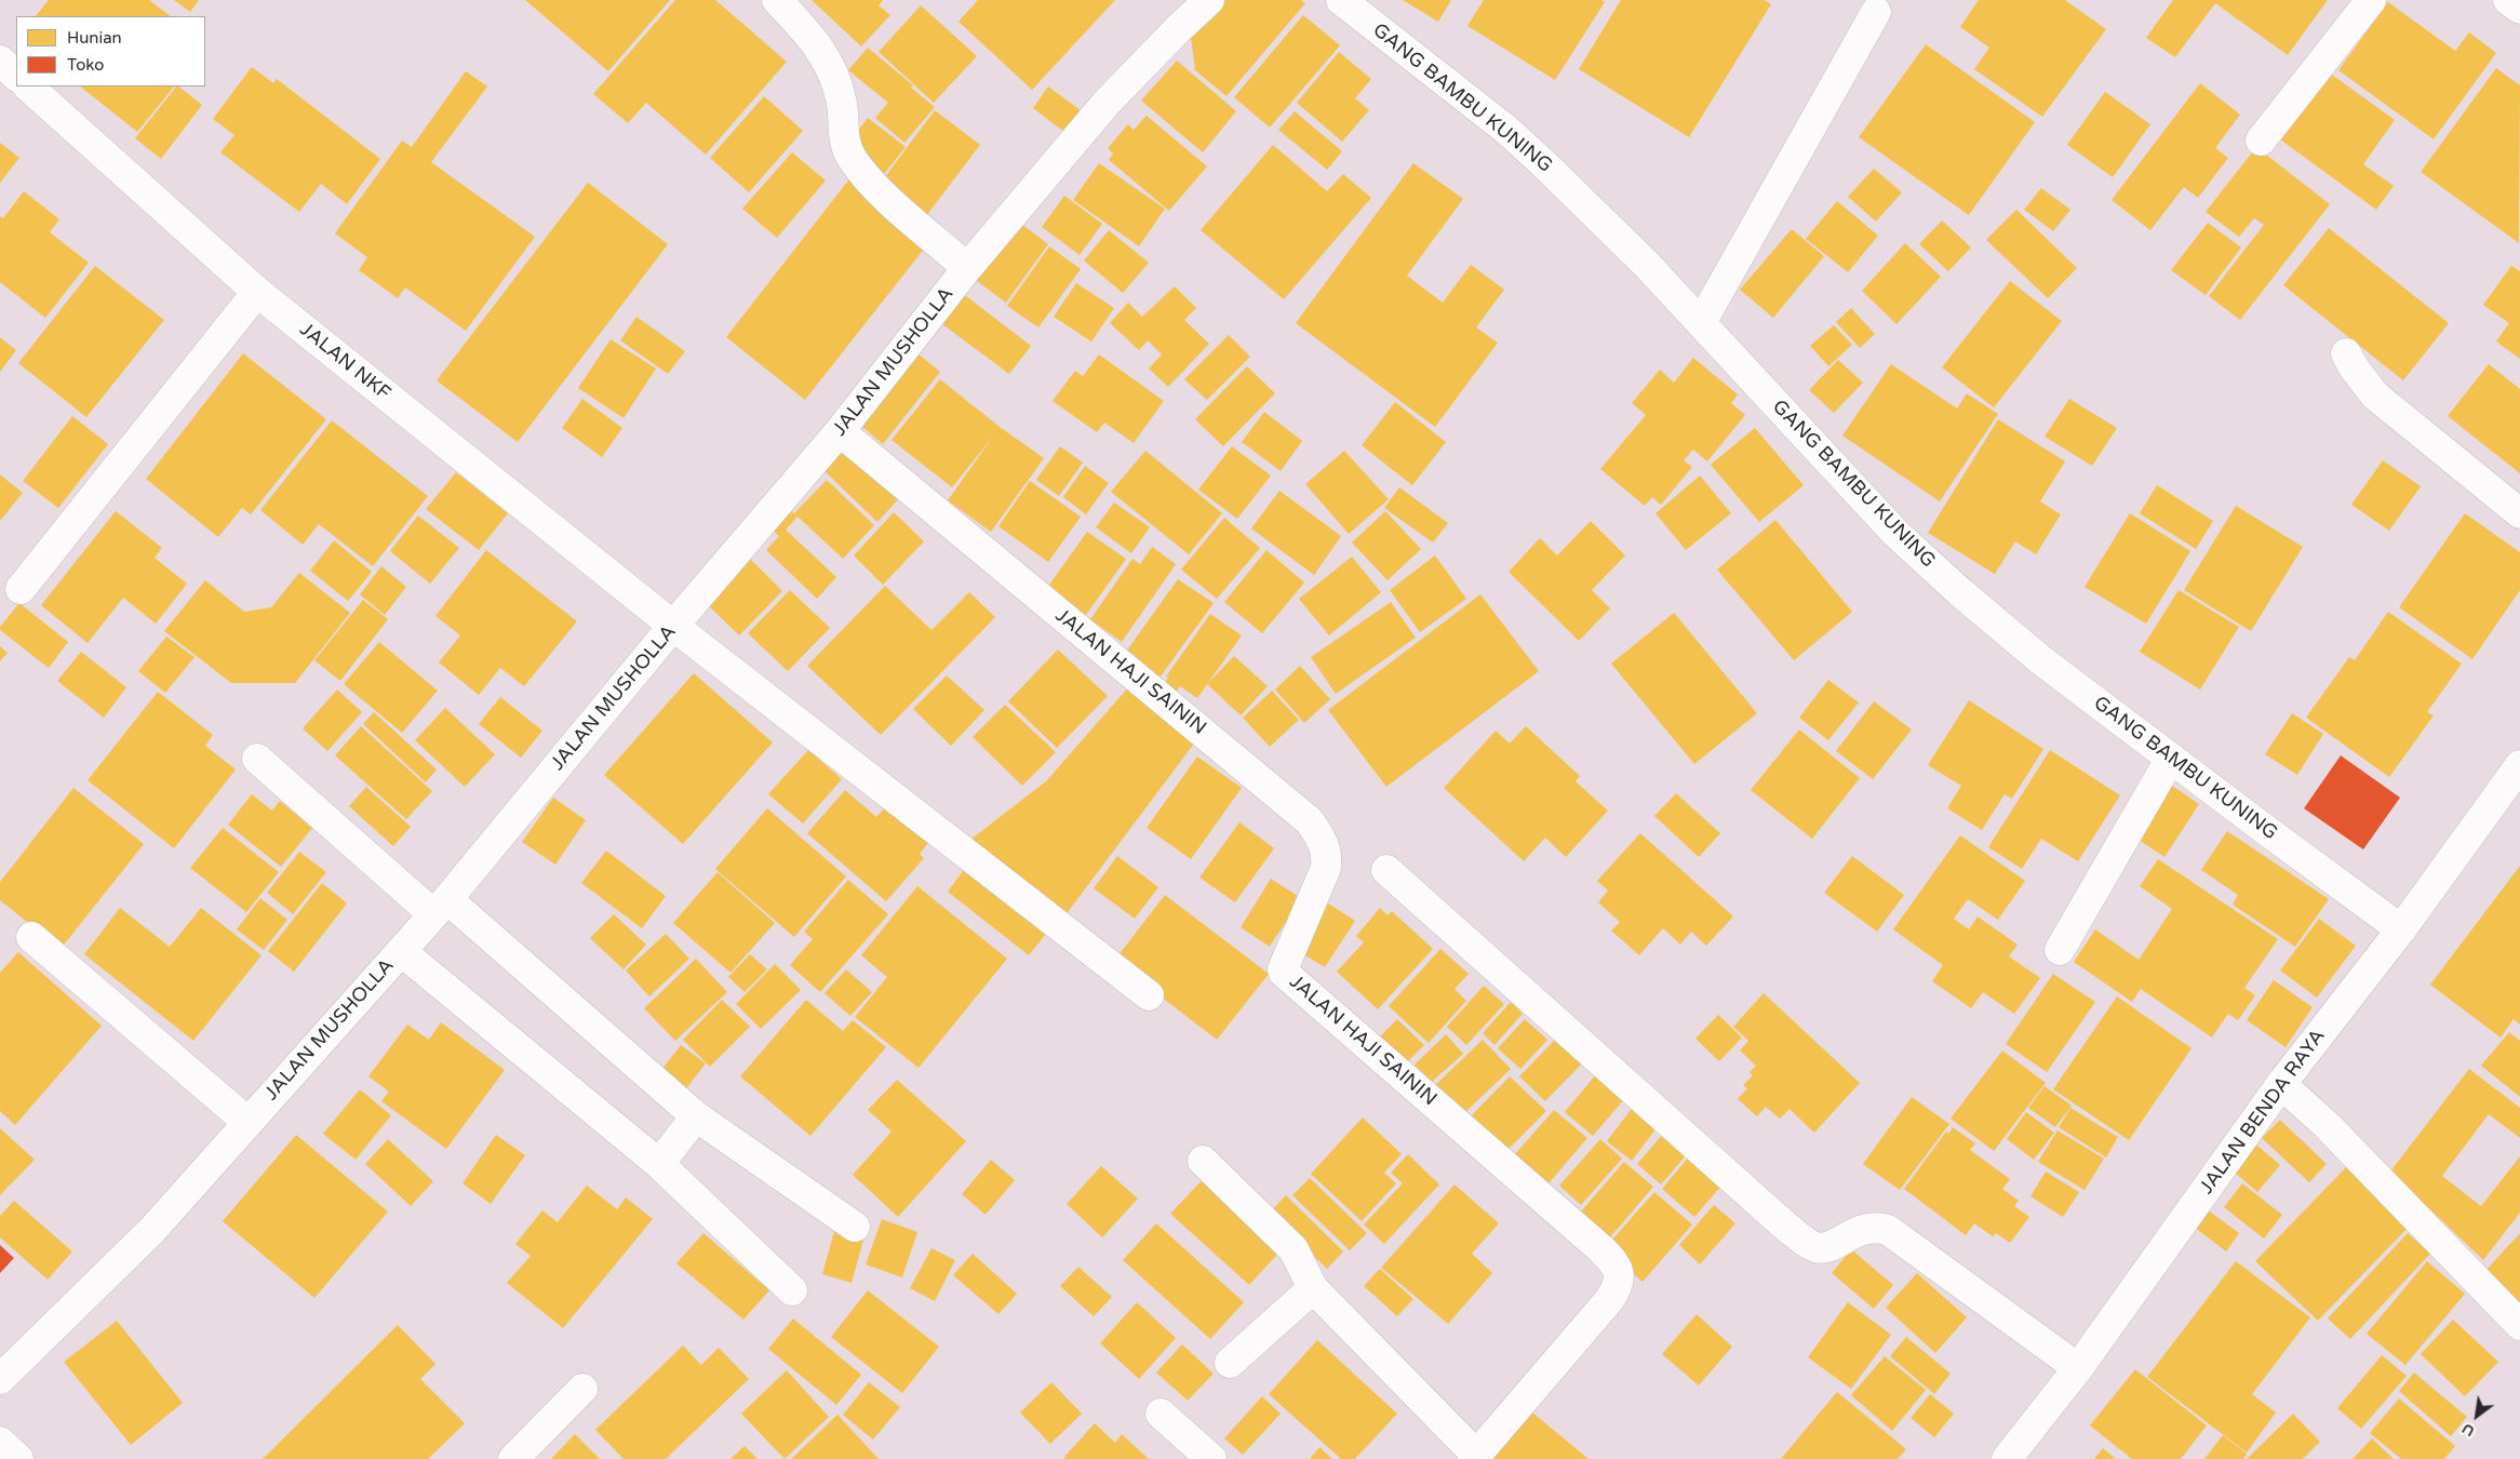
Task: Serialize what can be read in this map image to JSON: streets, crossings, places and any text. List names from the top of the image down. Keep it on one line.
{"streets":{"street":["GANG BAMBU KUNING","JALAN NKF","JALAN MUSHOLLA","JALAN HAJI SAININ","JALAN BENDA RAYA"]},"crossings":[["GANG BAMBU KUNING","JALAN BENDA RAYA"],["JALAN NKF","JALAN MUSHOLLA"],["JALAN MUSHOLLA","JALAN HAJI SAININ"]],"legend":["Hunian","Toko"],"north":"bottom left"}
